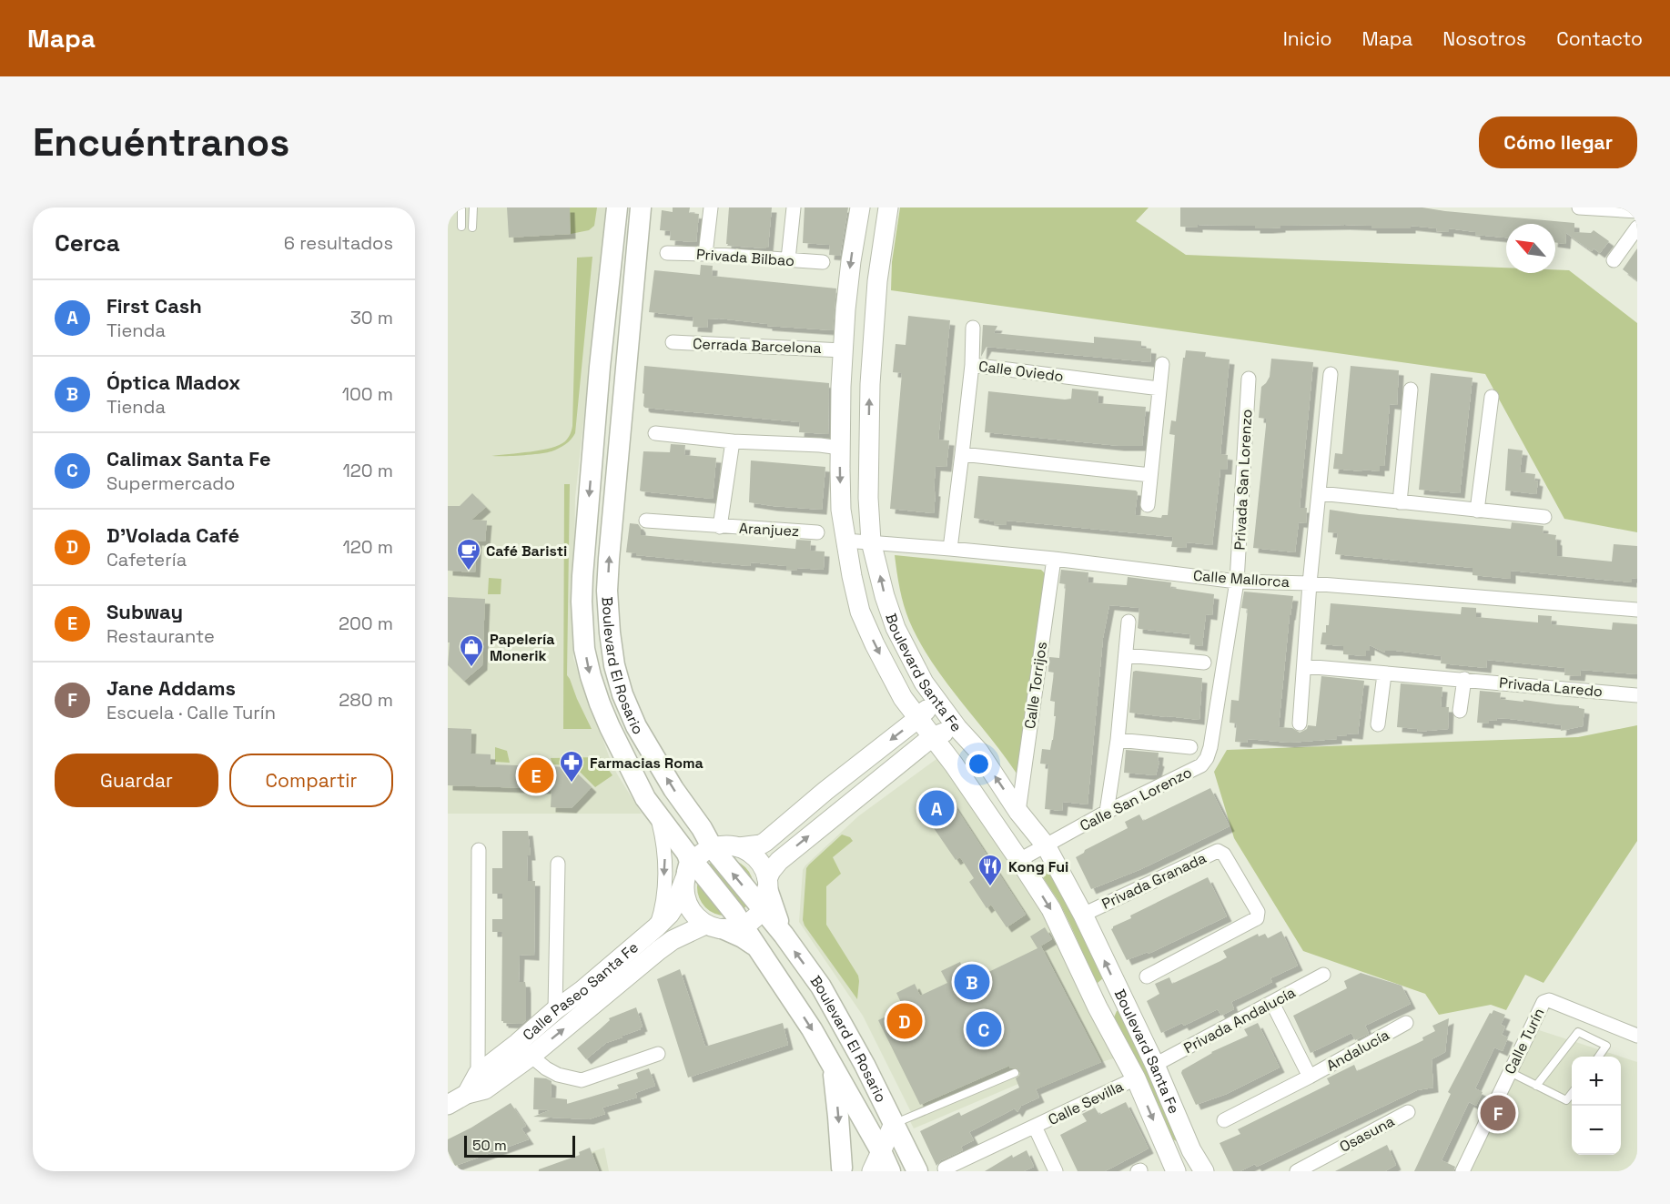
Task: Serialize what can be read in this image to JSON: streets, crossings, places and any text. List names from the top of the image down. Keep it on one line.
{"streets":{"main road":["Boulevard El Rosario","Boulevard Santa Fe","Calle Paseo Santa Fe"],"street":["Privada Bilbao","Cerrada Barcelona","Calle Oviedo","Privada San Lorenzo","Aranjuez","Calle Mallorca","Calle Torrijos","Privada Laredo","Calle San Lorenzo","Privada Granada","Privada Andalucía","Calle Turín","Andalucía","Calle Sevilla","Osasuna"]},"crossings":[["Cerrada Barcelona","Boulevard Santa Fe"],["Calle Oviedo","Calle Mallorca"],["Privada San Lorenzo","Calle Mallorca"],["Privada San Lorenzo","Calle San Lorenzo"],["Calle Mallorca","Boulevard Santa Fe"],["Calle Mallorca","Calle Torrijos"],["Calle Mallorca","Calle San Lorenzo"],["Boulevard El Rosario","Calle Paseo Santa Fe"],["Boulevard Santa Fe","Calle Torrijos"],["Boulevard Santa Fe","Calle San Lorenzo"],["Boulevard Santa Fe","Privada Granada"],["Boulevard Santa Fe","Privada Andalucía"],["Boulevard Santa Fe","Calle Sevilla"],["Privada Andalucía","Andalucía"]],"places":{"cafe":["Café Baristi"],"shop":["Papelería Monerik"],"pharmacy":["Farmacias Roma"],"restaurant":["Kong Fui"]},"scale_bar":"50 m","north":"top left","page":{"header":"Mapa","nav":["Inicio","Mapa","Nosotros","Contacto"],"buttons":["Cómo llegar",["Guardar","Compartir"]],"title":"Encuéntranos","heading":["Cerca","6 resultados"],"list":[{"mark":"A","name":"First Cash","note":"Tienda","value":"30 m"},{"mark":"B","name":"Óptica Madox","note":"Tienda","value":"100 m"},{"mark":"C","name":"Calimax Santa Fe","note":"Supermercado","value":"120 m"},{"mark":"D","name":"D'Volada Café","note":"Cafetería","value":"120 m"},{"mark":"E","name":"Subway","note":"Restaurante","value":"200 m"},{"mark":"F","name":"Jane Addams","note":"Escuela · Calle Turín","value":"280 m"}],"pins":["E","A","B","D","C","F"],"map_buttons":["+","−"],"scale":"50 m"}}
